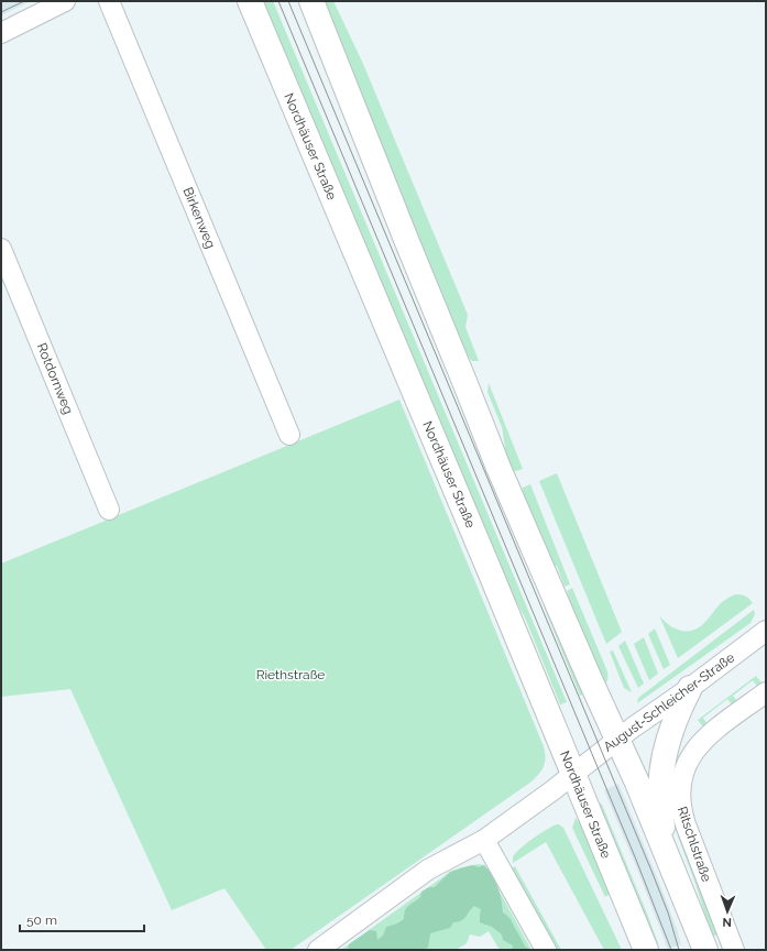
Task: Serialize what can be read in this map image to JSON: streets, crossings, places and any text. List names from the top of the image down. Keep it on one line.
{"streets":{"main road":["Nordhäuser Straße"],"street":["Birkenweg","Rotdornweg","August-Schleicher-Straße","Ritschlstraße"]},"crossings":[["Nordhäuser Straße","August-Schleicher-Straße"]],"parks":["Riethstraße"],"scale_bar":"50 m","north":"bottom"}
